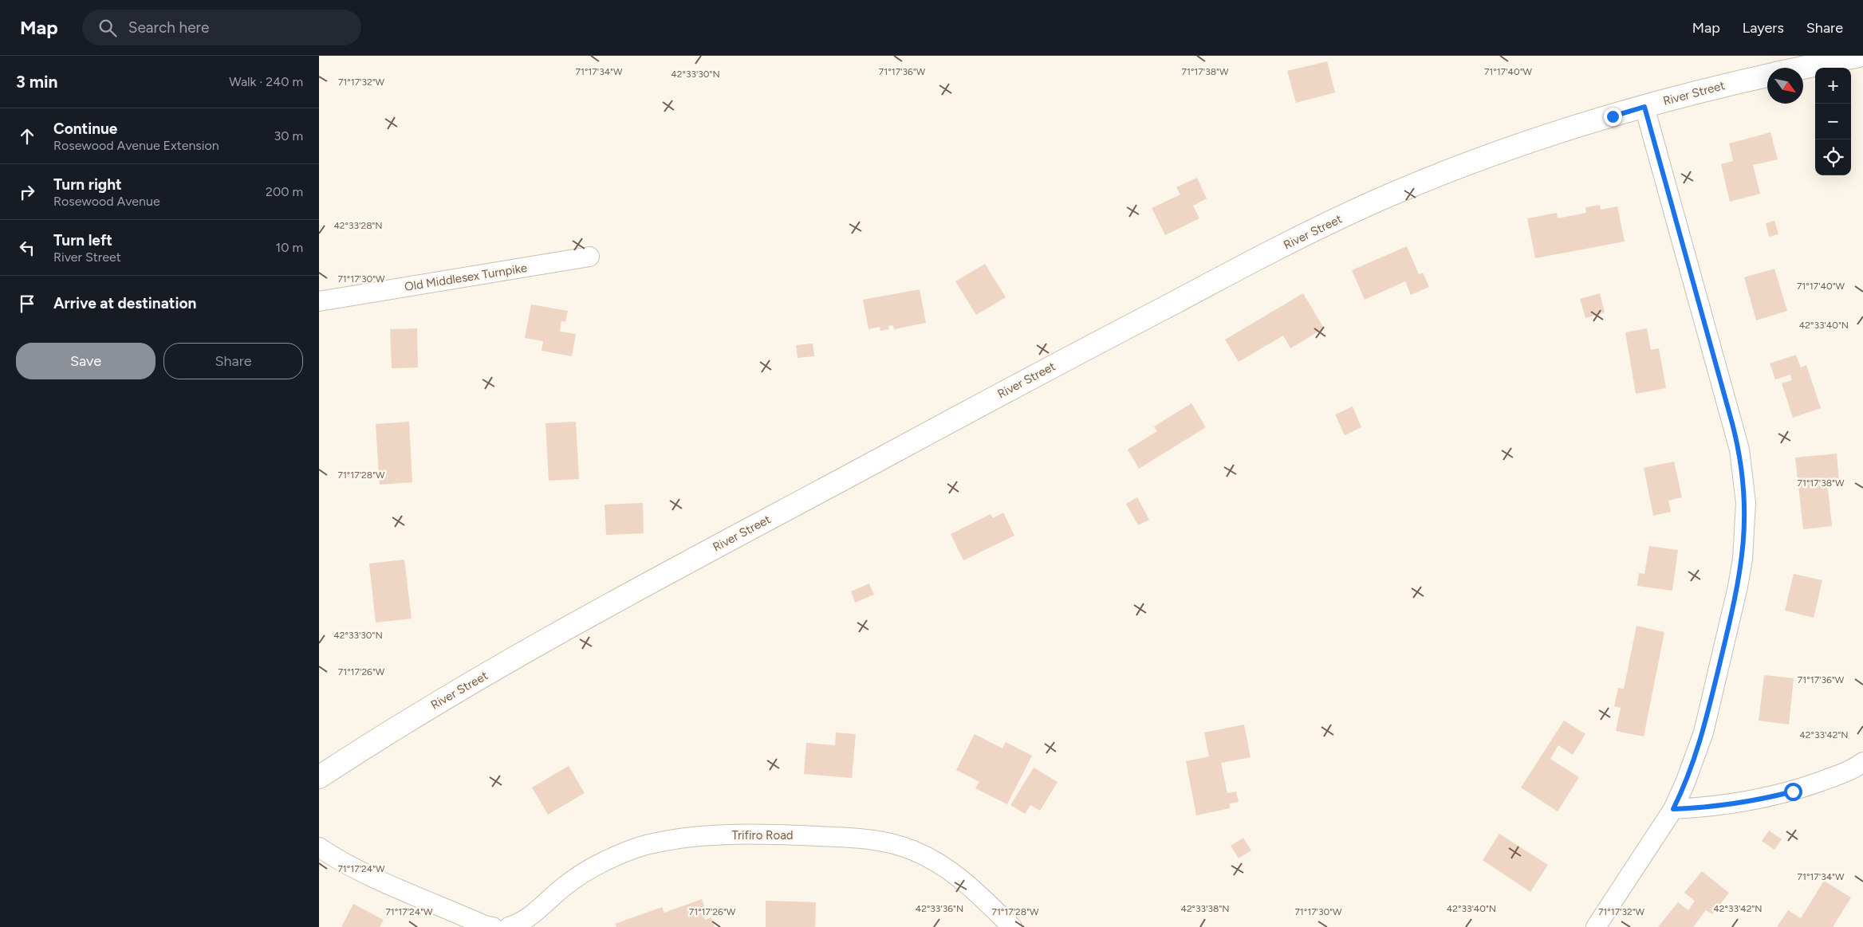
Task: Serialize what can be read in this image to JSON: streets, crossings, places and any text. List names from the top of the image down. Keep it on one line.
{"streets":{"main road":["River Street"],"street":["Old Middlesex Turnpike","Trifiro Road"]},"north":"bottom right","page":{"header":"Map","search":"Search here","nav":["Map","Layers","Share"],"heading":["3 min","Walk · 240 m"],"map_buttons":["+","−"],"list":[["Continue","Rosewood Avenue Extension","30 m"],["Turn right","Rosewood Avenue","200 m"],["Turn left","River Street","10 m"],"Arrive at destination"],"buttons":["Save","Share"]},"coordinates":["71°17'34\"W","71°17'38\"W","71°17'36\"W","71°17'40\"W","42°33'30\"N","71°17'32\"W","42°33'28\"N","71°17'30\"W","42°33'40\"N","71°17'28\"W","71°17'26\"W","42°33'42\"N","71°17'24\"W","42°33'36\"N","42°33'38\"N"]}
